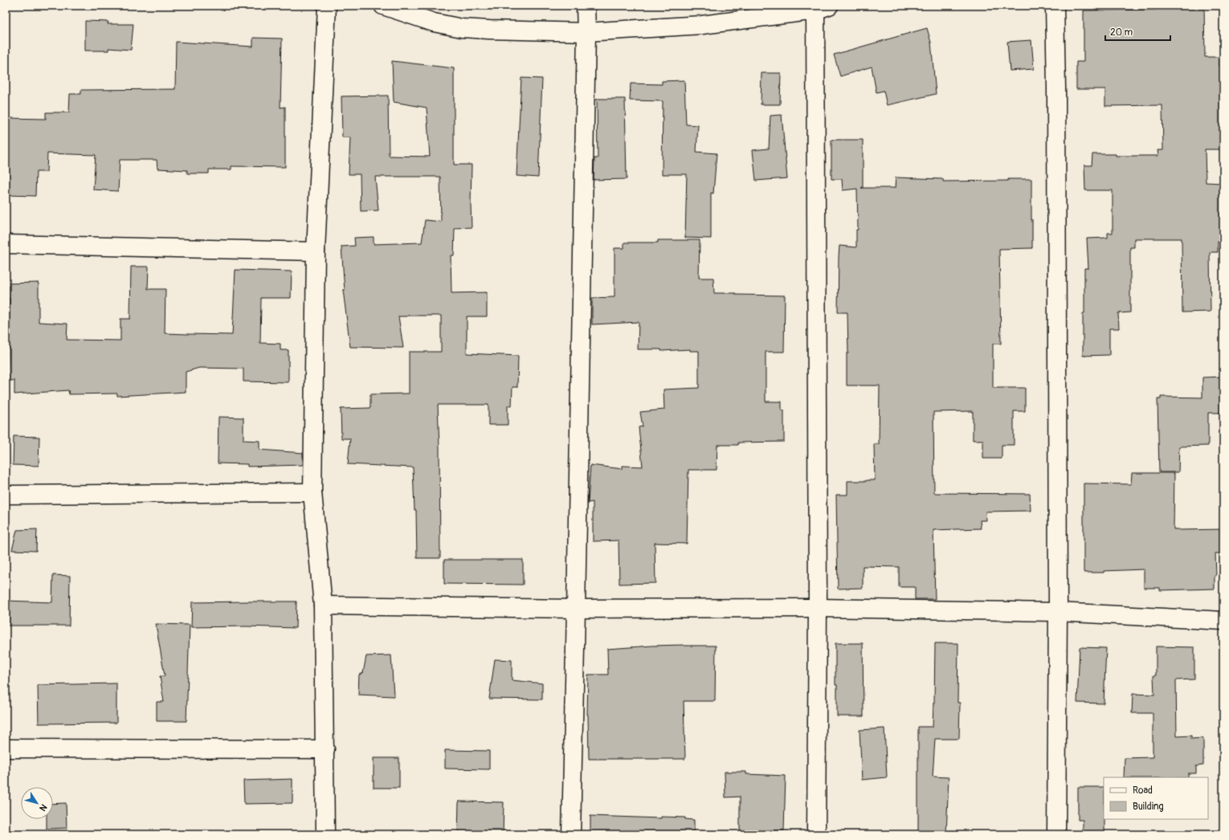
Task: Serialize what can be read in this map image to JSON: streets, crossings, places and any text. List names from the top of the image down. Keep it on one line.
{"legend":["Road","Building"],"scale_bar":"20 m","north":"bottom right"}
